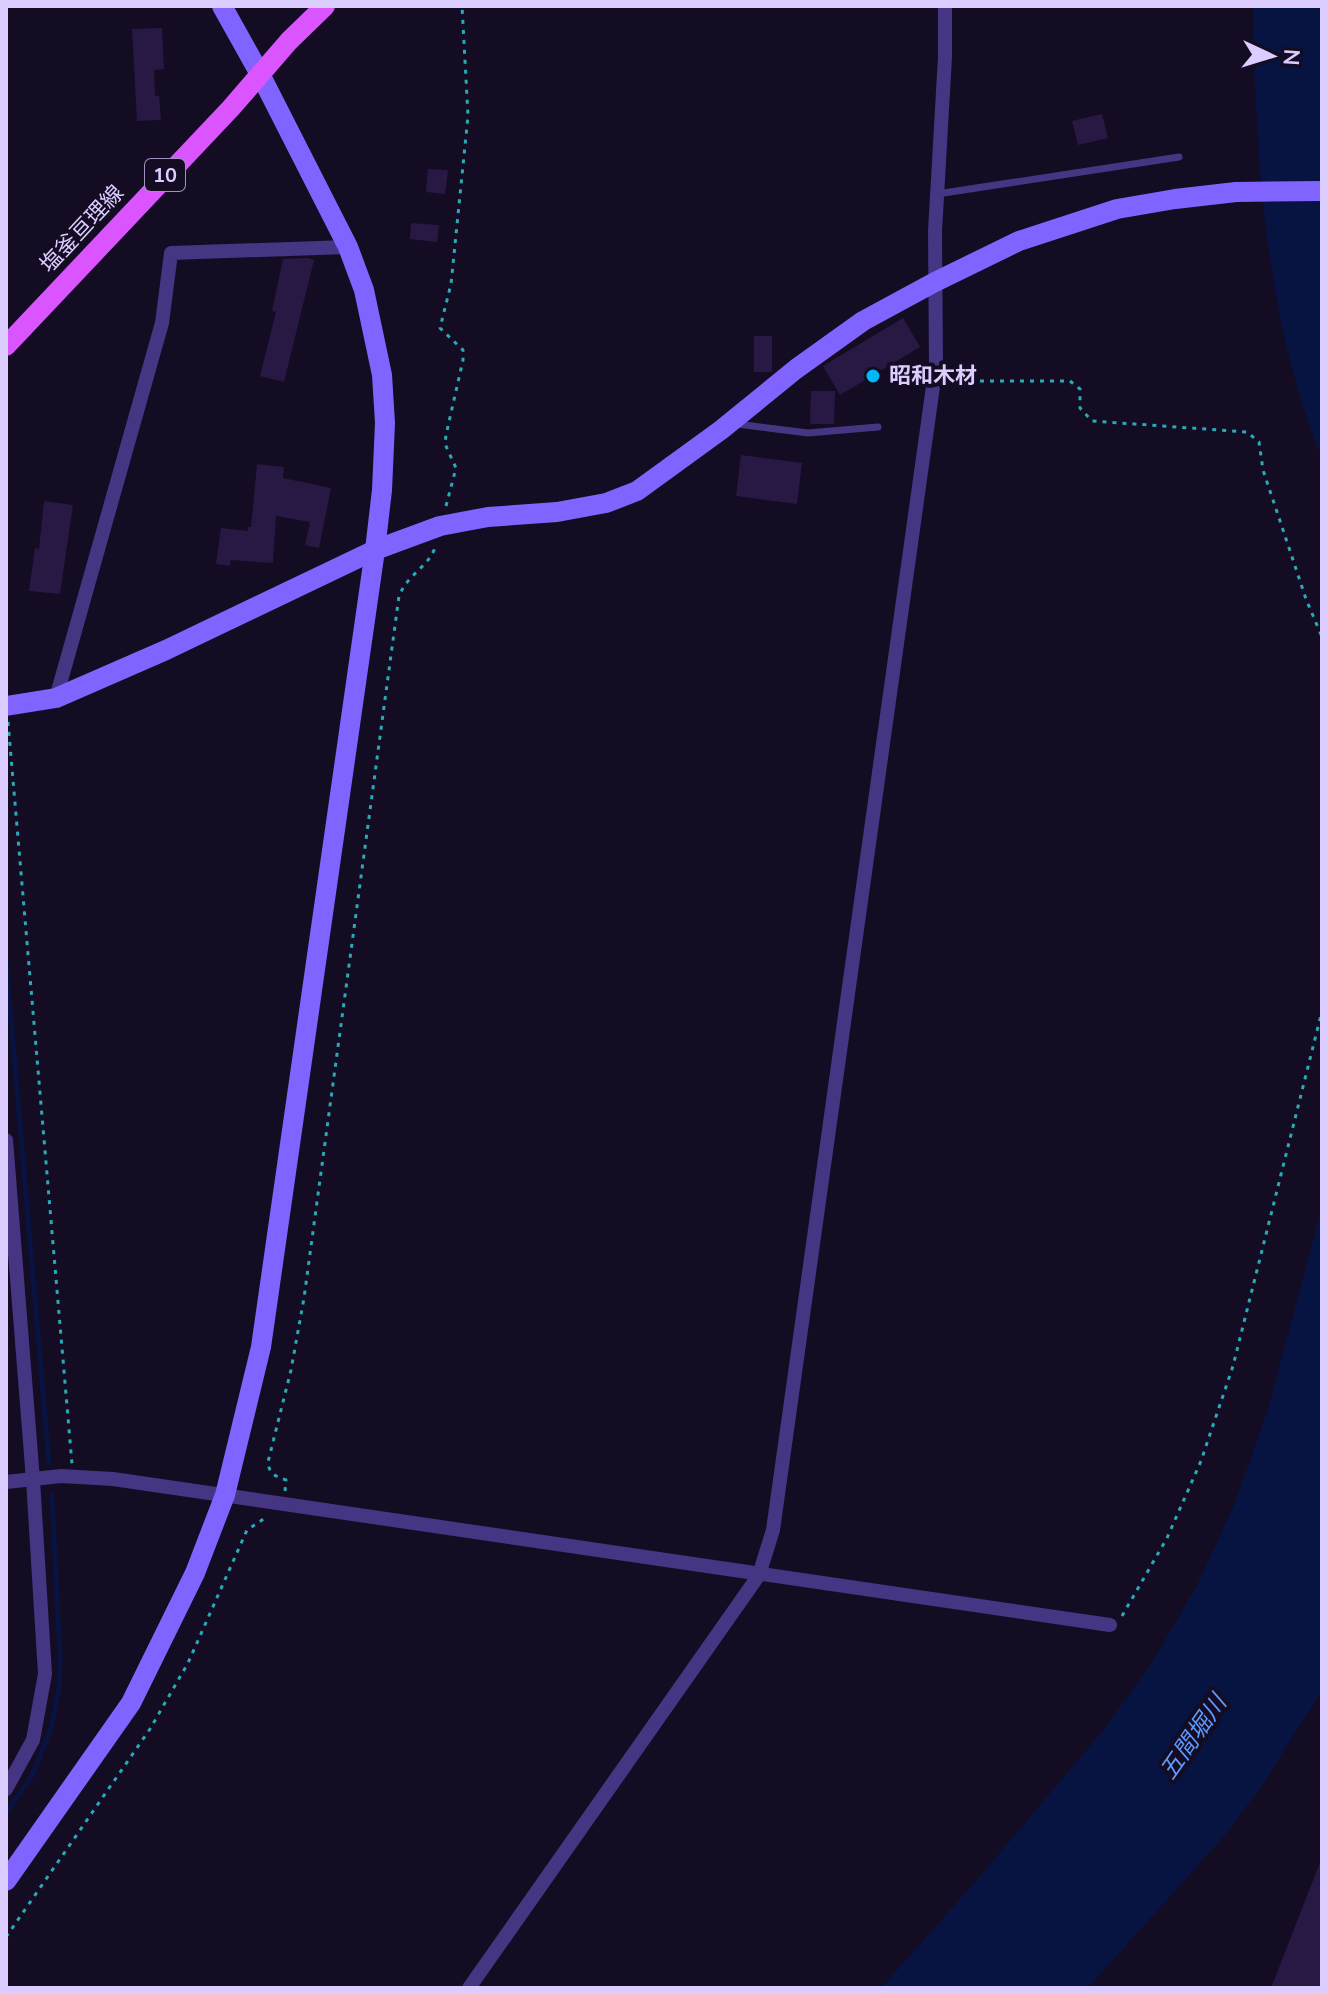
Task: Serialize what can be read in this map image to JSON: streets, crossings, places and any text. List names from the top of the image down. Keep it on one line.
{"streets":{"main road":["10","塩釜亘理線"]},"water":["五間堀川"],"places":["昭和木材"],"north":"right"}
